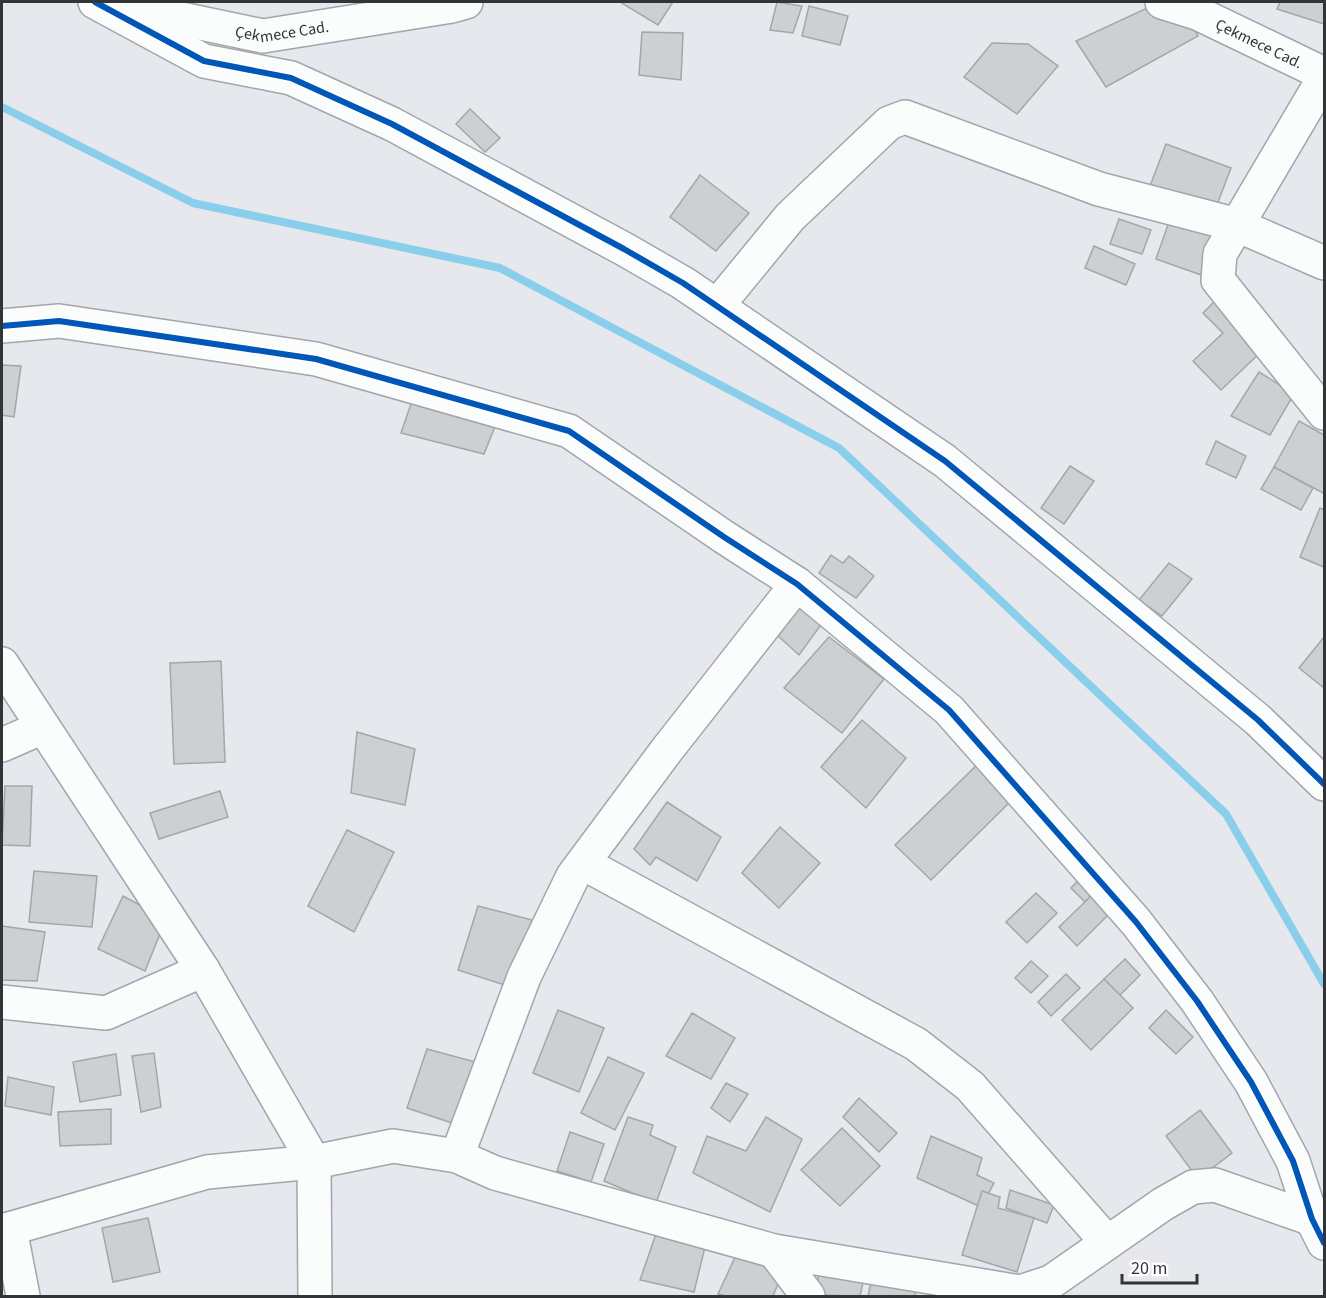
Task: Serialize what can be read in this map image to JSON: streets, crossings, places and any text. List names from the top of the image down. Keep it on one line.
{"streets":{"street":["Çekmece Cad."]},"scale_bar":"20 m"}
